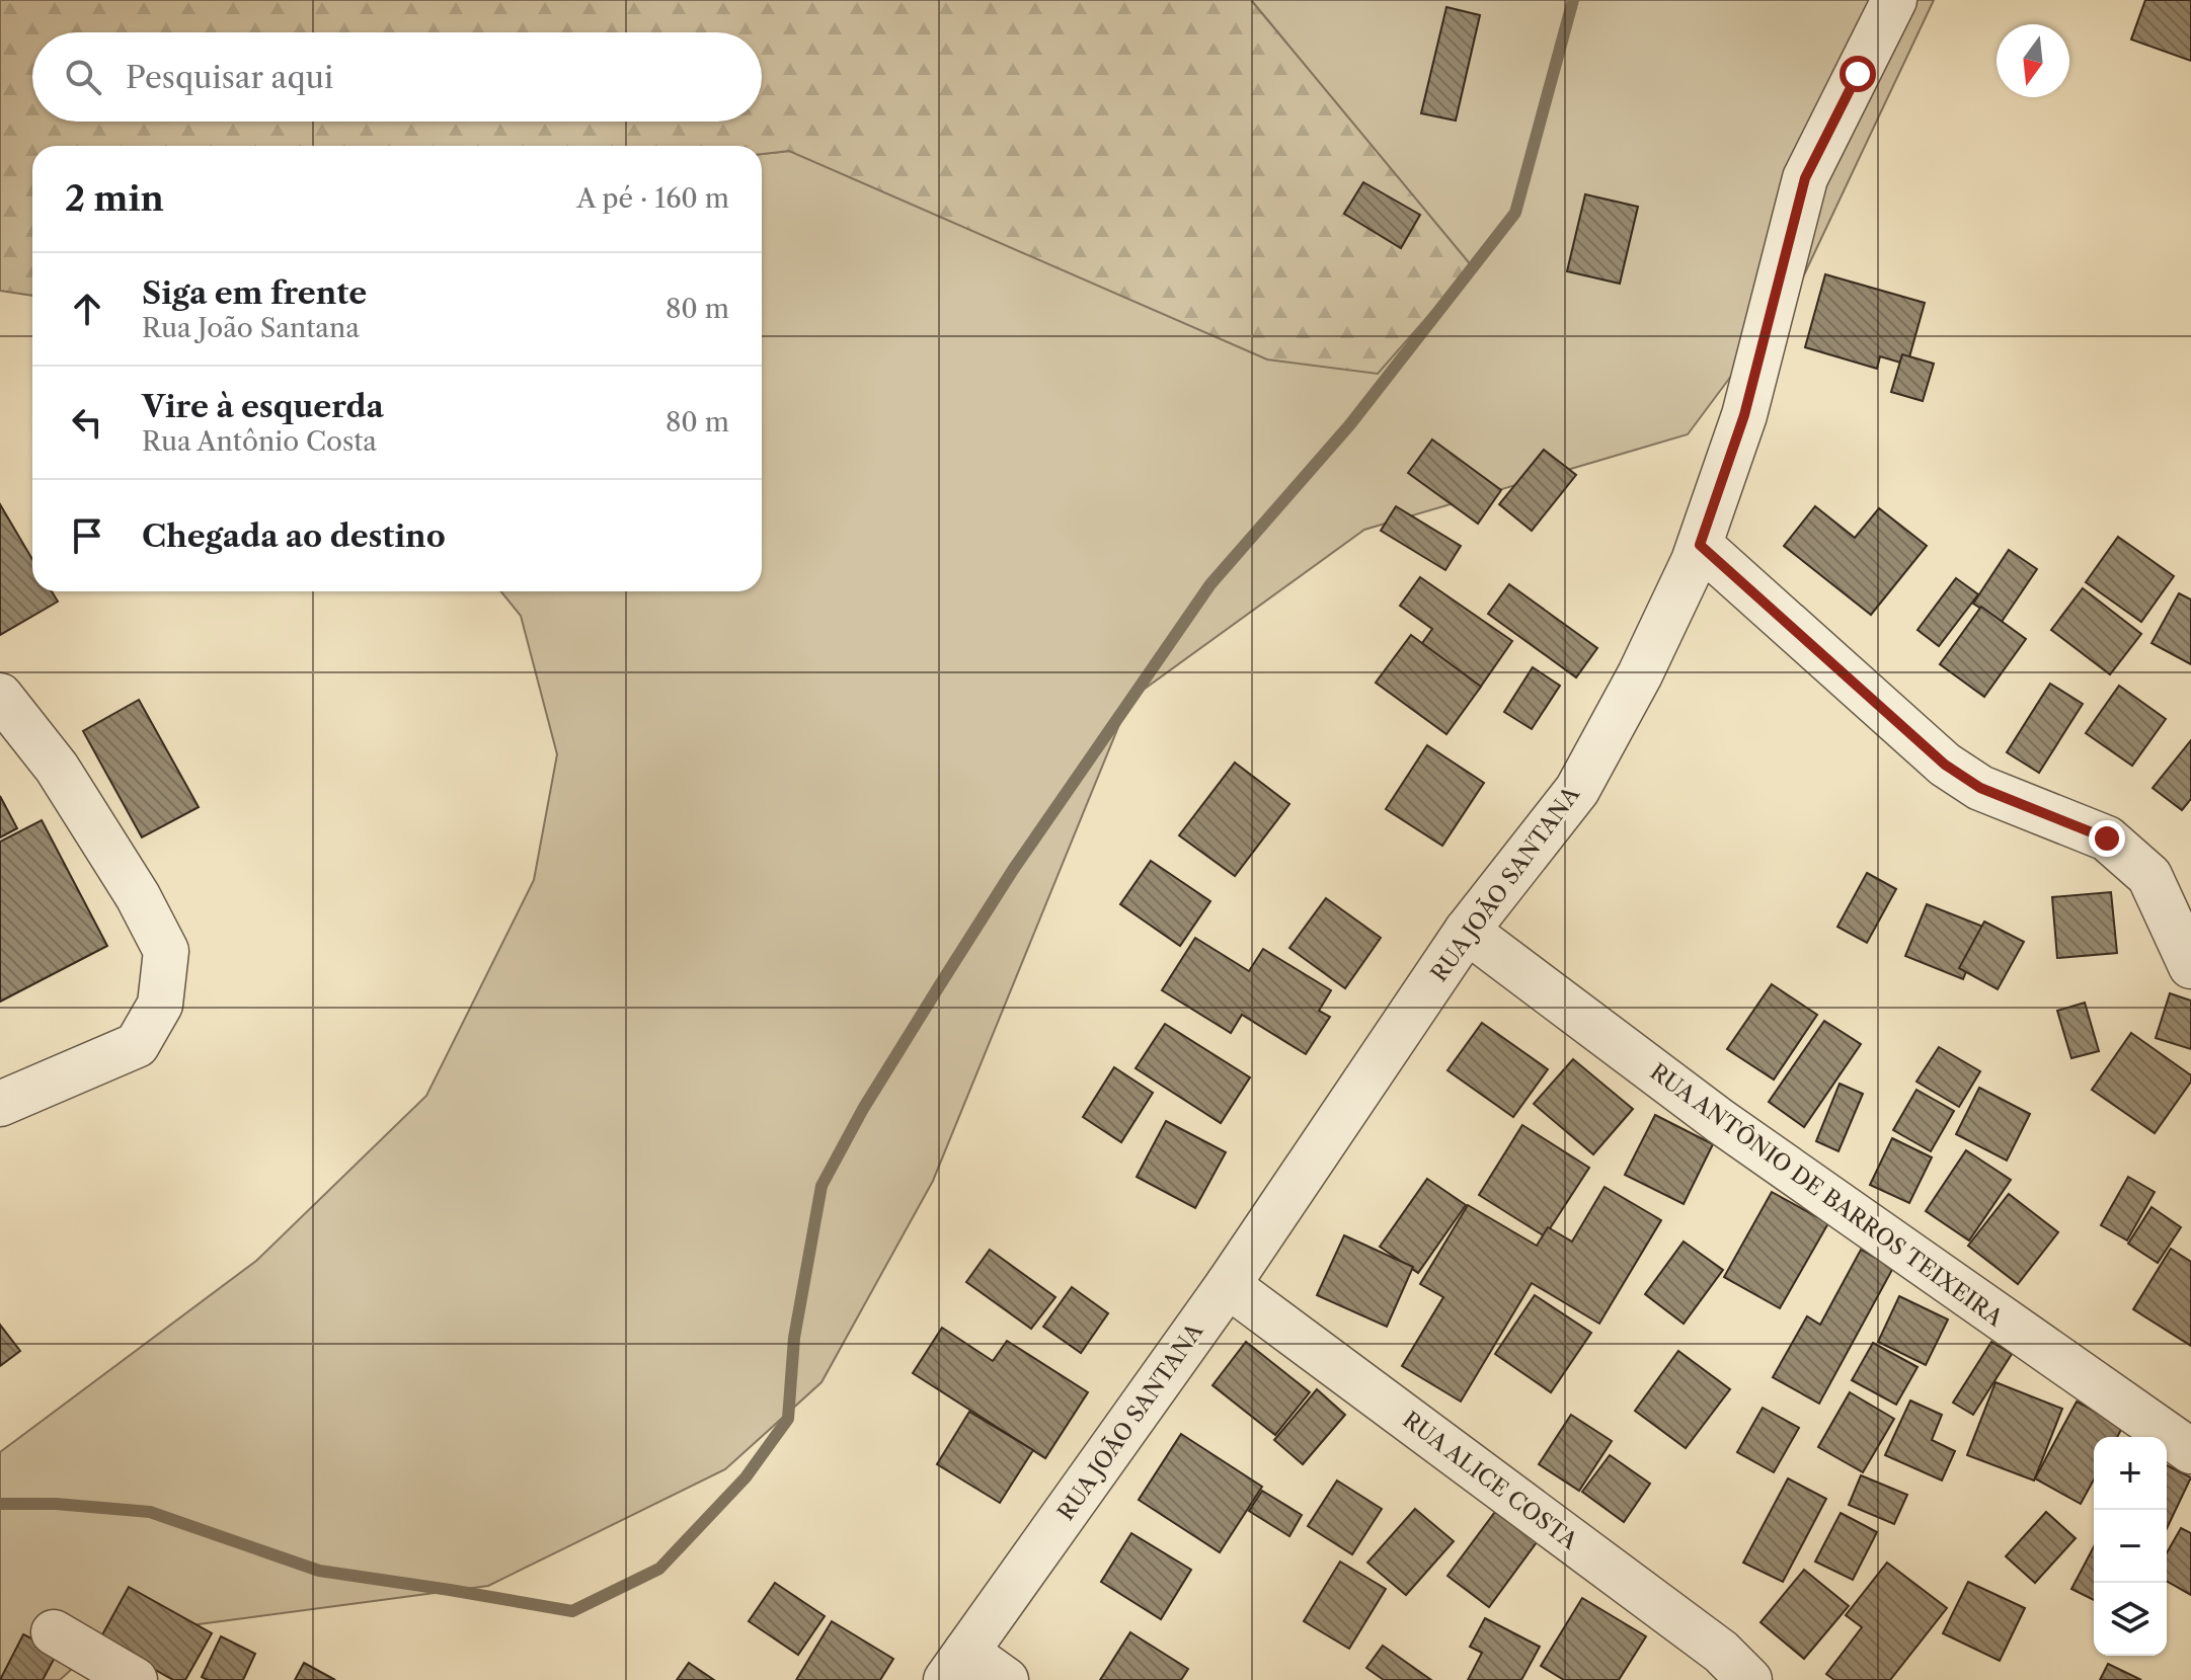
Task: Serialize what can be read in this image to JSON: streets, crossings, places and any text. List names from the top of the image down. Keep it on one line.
{"streets":{"street":["RUA JOÃO SANTANA","RUA ANTÔNIO DE BARROS TEIXEIRA","RUA ALICE COSTA"]},"crossings":[["RUA JOÃO SANTANA","RUA ANTÔNIO DE BARROS TEIXEIRA"],["RUA JOÃO SANTANA","RUA ALICE COSTA"]],"north":"bottom","page":{"search":"Pesquisar aqui","heading":["2 min","A pé · 160 m"],"list":[["Siga em frente","Rua João Santana","80 m"],["Vire à esquerda","Rua Antônio Costa","80 m"],"Chegada ao destino"],"map_buttons":["+","−"]}}
